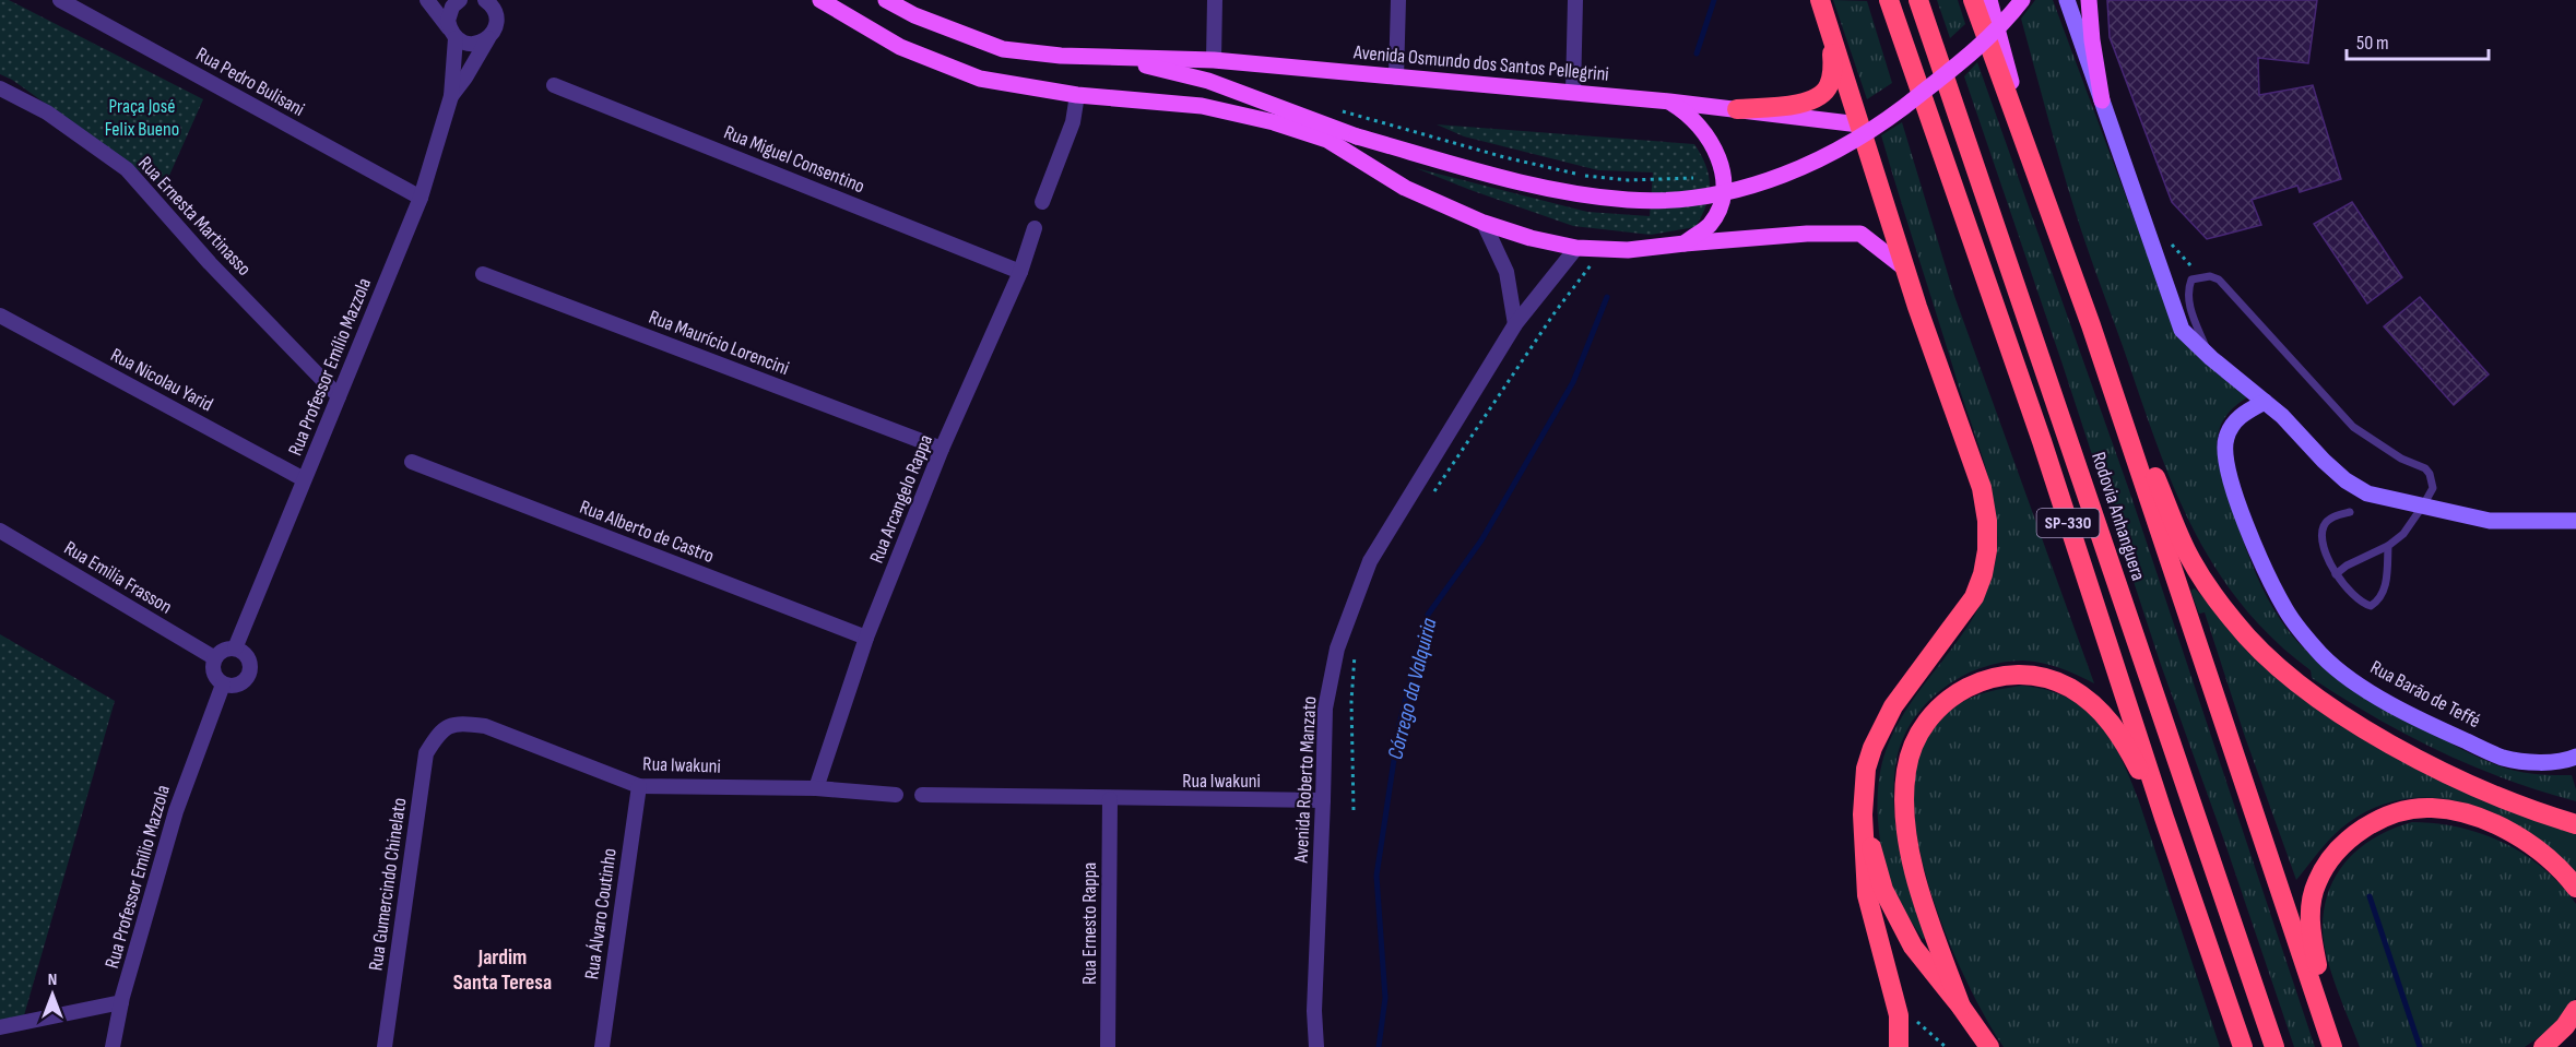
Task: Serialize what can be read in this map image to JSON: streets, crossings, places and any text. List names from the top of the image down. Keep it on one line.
{"streets":{"highway":["Rodovia Anhanguera","SP-330"],"main road":["Avenida Osmundo dos Santos Pellegrini","Rua Barão de Teffé"],"street":["Rua Pedro Bulisani","Rua Miguel Consentino","Rua Ernesta Martinasso","Rua Maurício Lorencini","Rua Professor Emílio Mazzola","Rua Nicolau Yarid","Rua Arcangelo Rappa","Rua Alberto de Castro","Rua Emilia Frasson","Rua Iwakuni","Avenida Roberto Manzato","Rua Gumercindo Chinelato","Rua Álvaro Coutinho","Rua Ernesto Rappa"]},"crossings":[["Rua Pedro Bulisani","Rua Professor Emílio Mazzola"],["Rua Miguel Consentino","Rua Arcangelo Rappa"],["Rua Ernesta Martinasso","Rua Professor Emílio Mazzola"],["Rua Maurício Lorencini","Rua Arcangelo Rappa"],["Rua Professor Emílio Mazzola","Rua Nicolau Yarid"],["Rua Professor Emílio Mazzola","Rua Emilia Frasson"],["Rua Arcangelo Rappa","Rua Alberto de Castro"],["Rua Arcangelo Rappa","Rua Iwakuni"],["Rua Iwakuni","Avenida Roberto Manzato"],["Rua Iwakuni","Rua Gumercindo Chinelato"],["Rua Iwakuni","Rua Álvaro Coutinho"],["Rua Iwakuni","Rua Ernesto Rappa"]],"districts":["Jardim Santa Teresa"],"water":["Córrego da Valquiria"],"parks":["Praça José Felix Bueno"],"scale_bar":"50 m","north":"top"}
